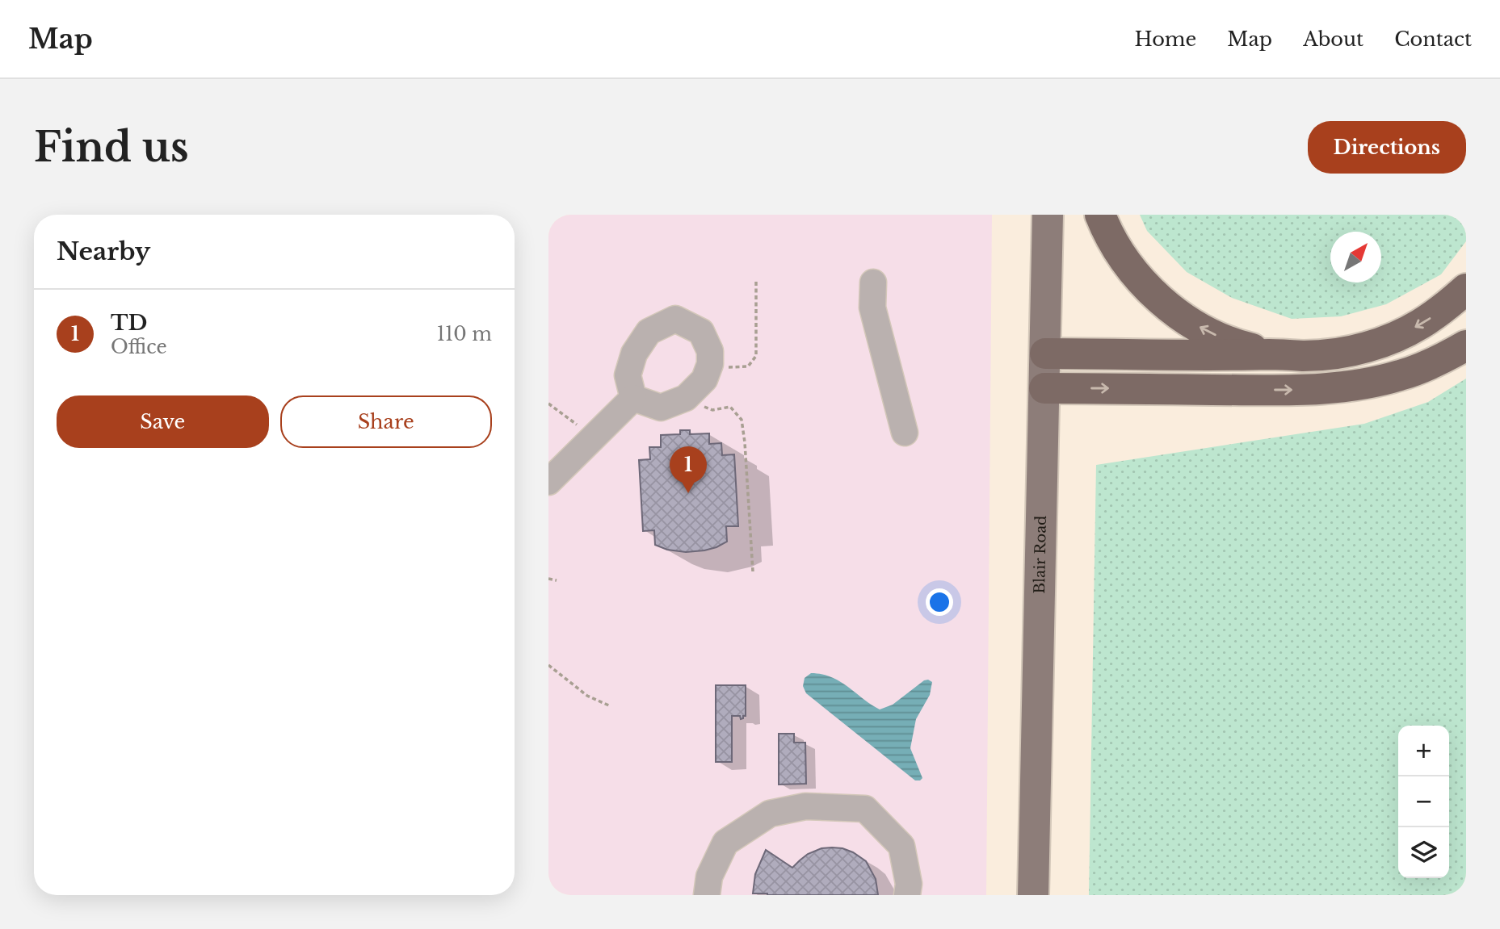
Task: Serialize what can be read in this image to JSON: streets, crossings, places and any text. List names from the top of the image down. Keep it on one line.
{"streets":{"main road":["Blair Road"]},"north":"top right","page":{"header":"Map","nav":["Home","Map","About","Contact"],"buttons":["Directions",["Save","Share"]],"title":"Find us","heading":"Nearby","list":[{"mark":"1","name":"TD","note":"Office","value":"110 m"}],"pins":"1","map_buttons":["+","−"]}}
